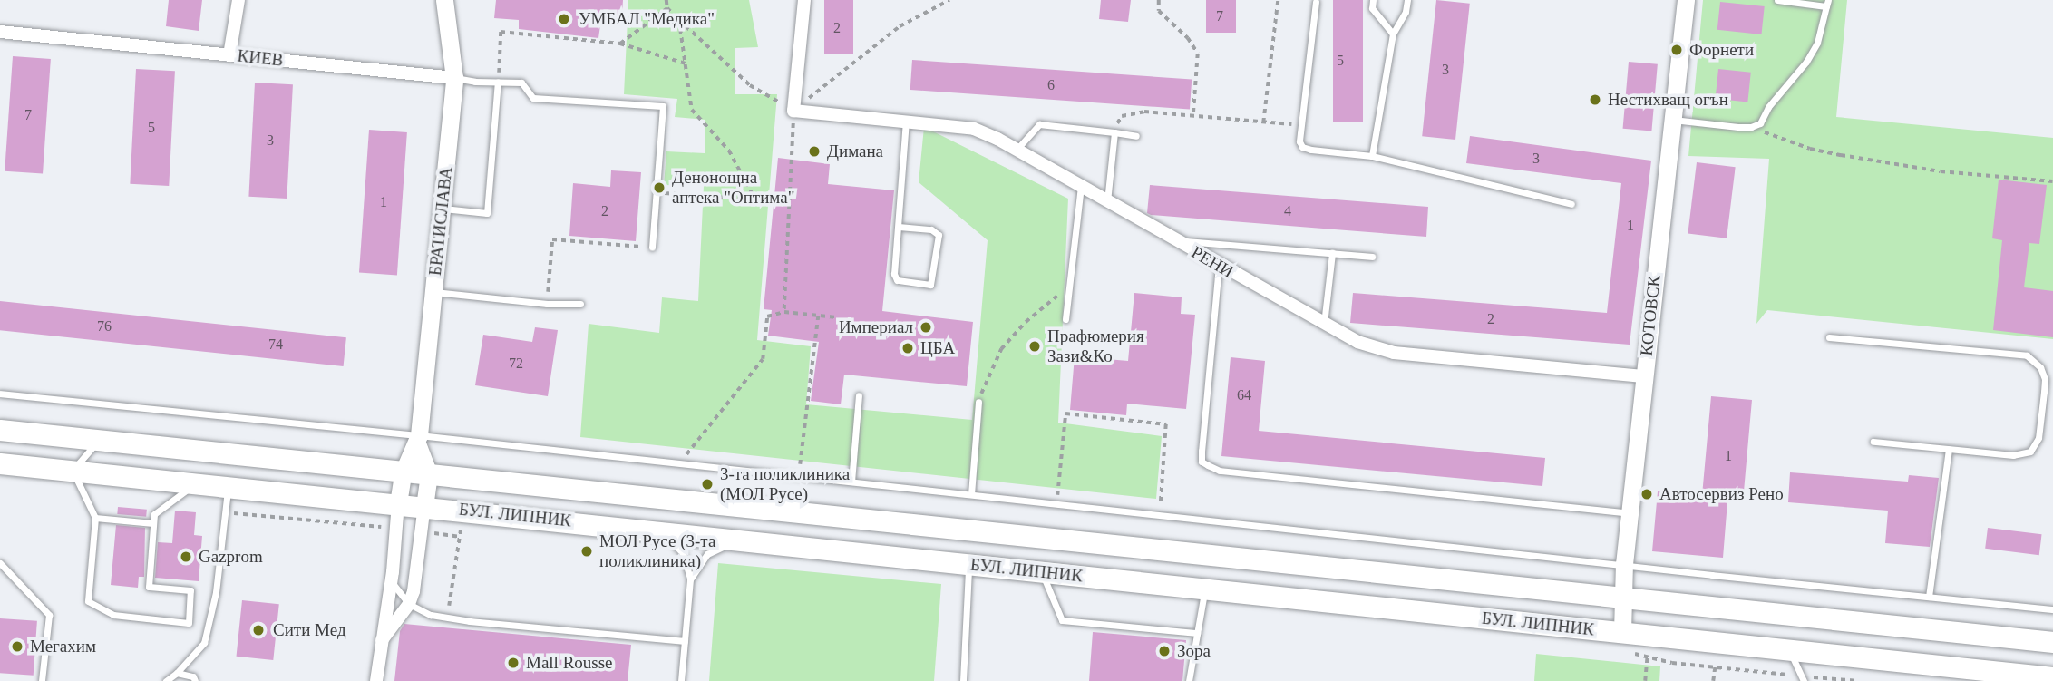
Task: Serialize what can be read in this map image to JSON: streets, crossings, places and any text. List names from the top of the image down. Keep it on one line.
{"streets":{"main road":["БУЛ. ЛИПНИК"],"street":["КИЕВ","БРАТИСЛАВА","РЕНИ","КОТОВСК"]},"crossings":[["КИЕВ","БРАТИСЛАВА"],["РЕНИ","КОТОВСК"],["КОТОВСК","БУЛ. ЛИПНИК"]],"places":["УМБАЛ \"Медика\"","Форнети","Нестихващ огън","Димана","Денонощна аптека \"Оптима\"","Империал","Прафюмерия Зази&Ко","ЦБА","3-та поликлиника (МОЛ Русе)","Автосервиз Рено","МОЛ Русе (3-та поликлиника)","Gazprom","Сити Мед","Мегахим","Зора","Mall Rousse"],"house_numbers":["7","2","5","3","6","7","5","3","3","1","2","4","1","2","76","74","72","64","1"]}
